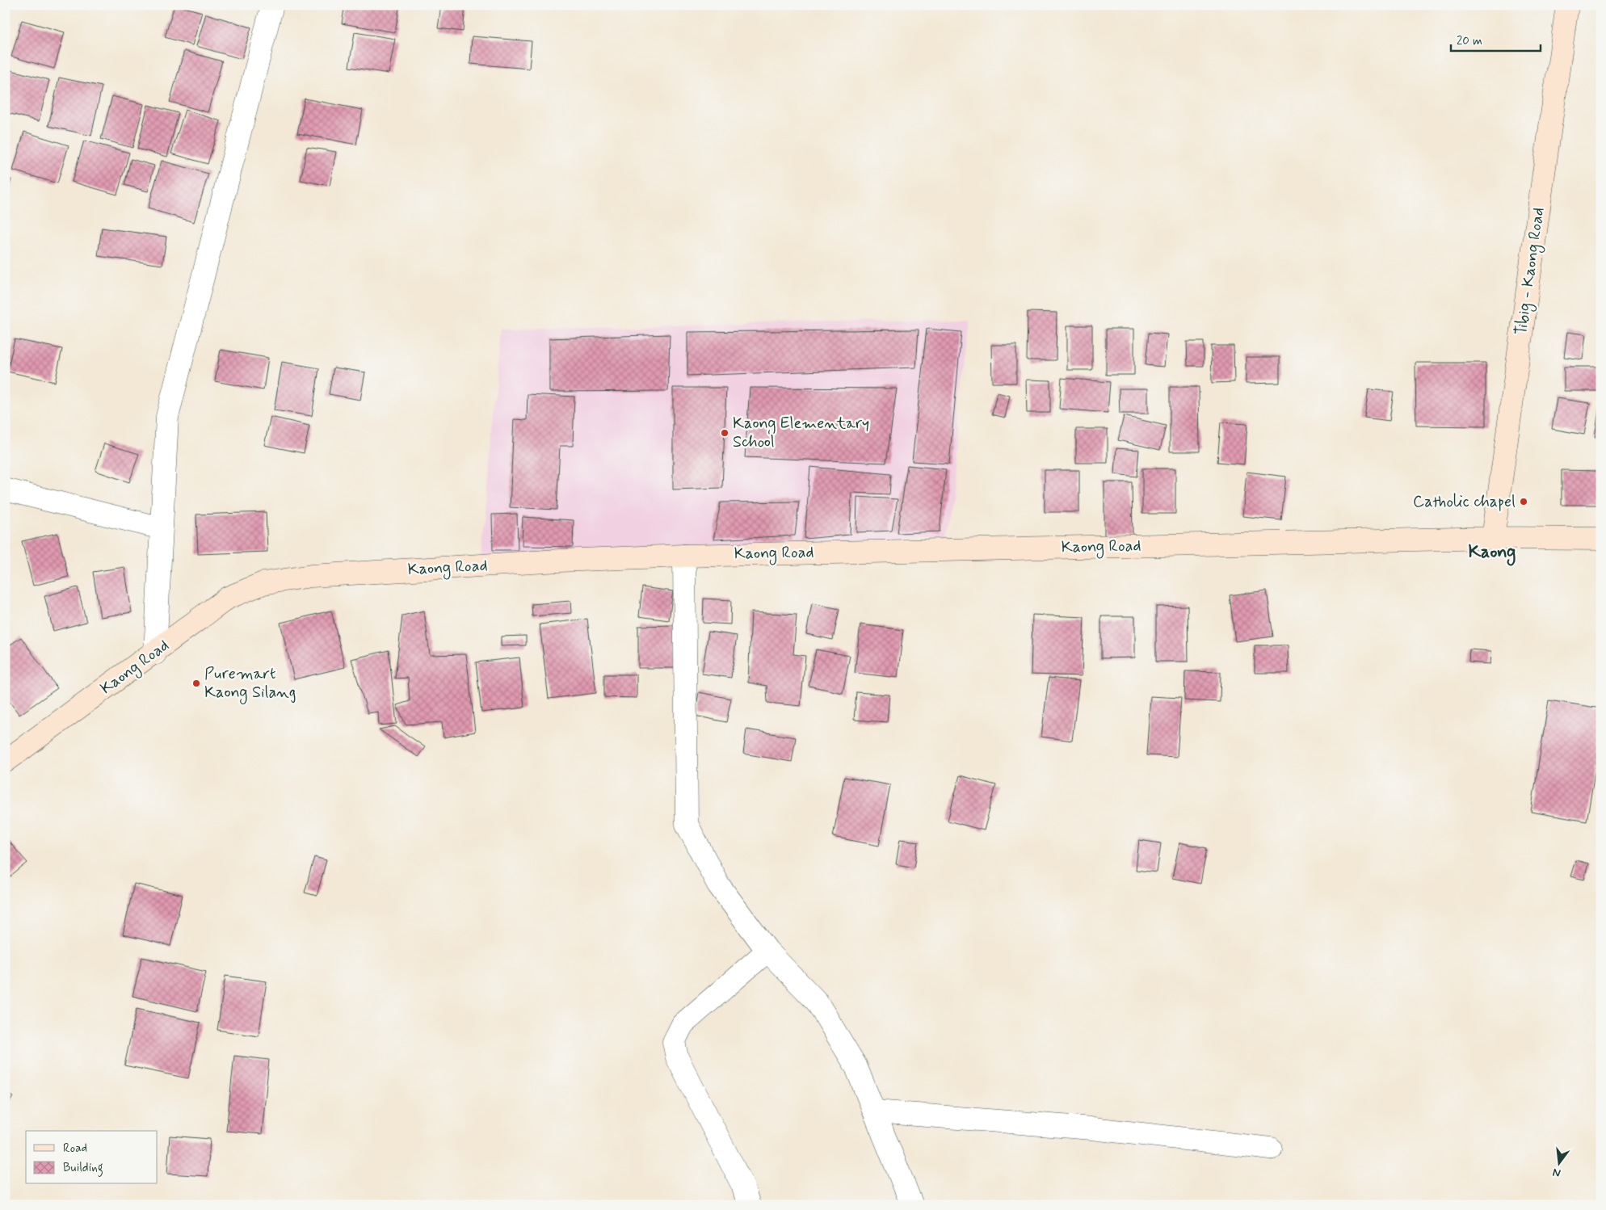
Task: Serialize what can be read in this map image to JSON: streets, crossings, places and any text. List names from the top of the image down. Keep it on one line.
{"streets":{"main road":["Tibig - Kaong Road","Kaong Road"]},"crossings":[["Tibig - Kaong Road","Kaong Road"]],"districts":["Kaong"],"places":["Kaong Elementary School","Catholic chapel","Puremart Kaong Silang"],"legend":["Road","Building"],"scale_bar":"20 m","north":"bottom"}
